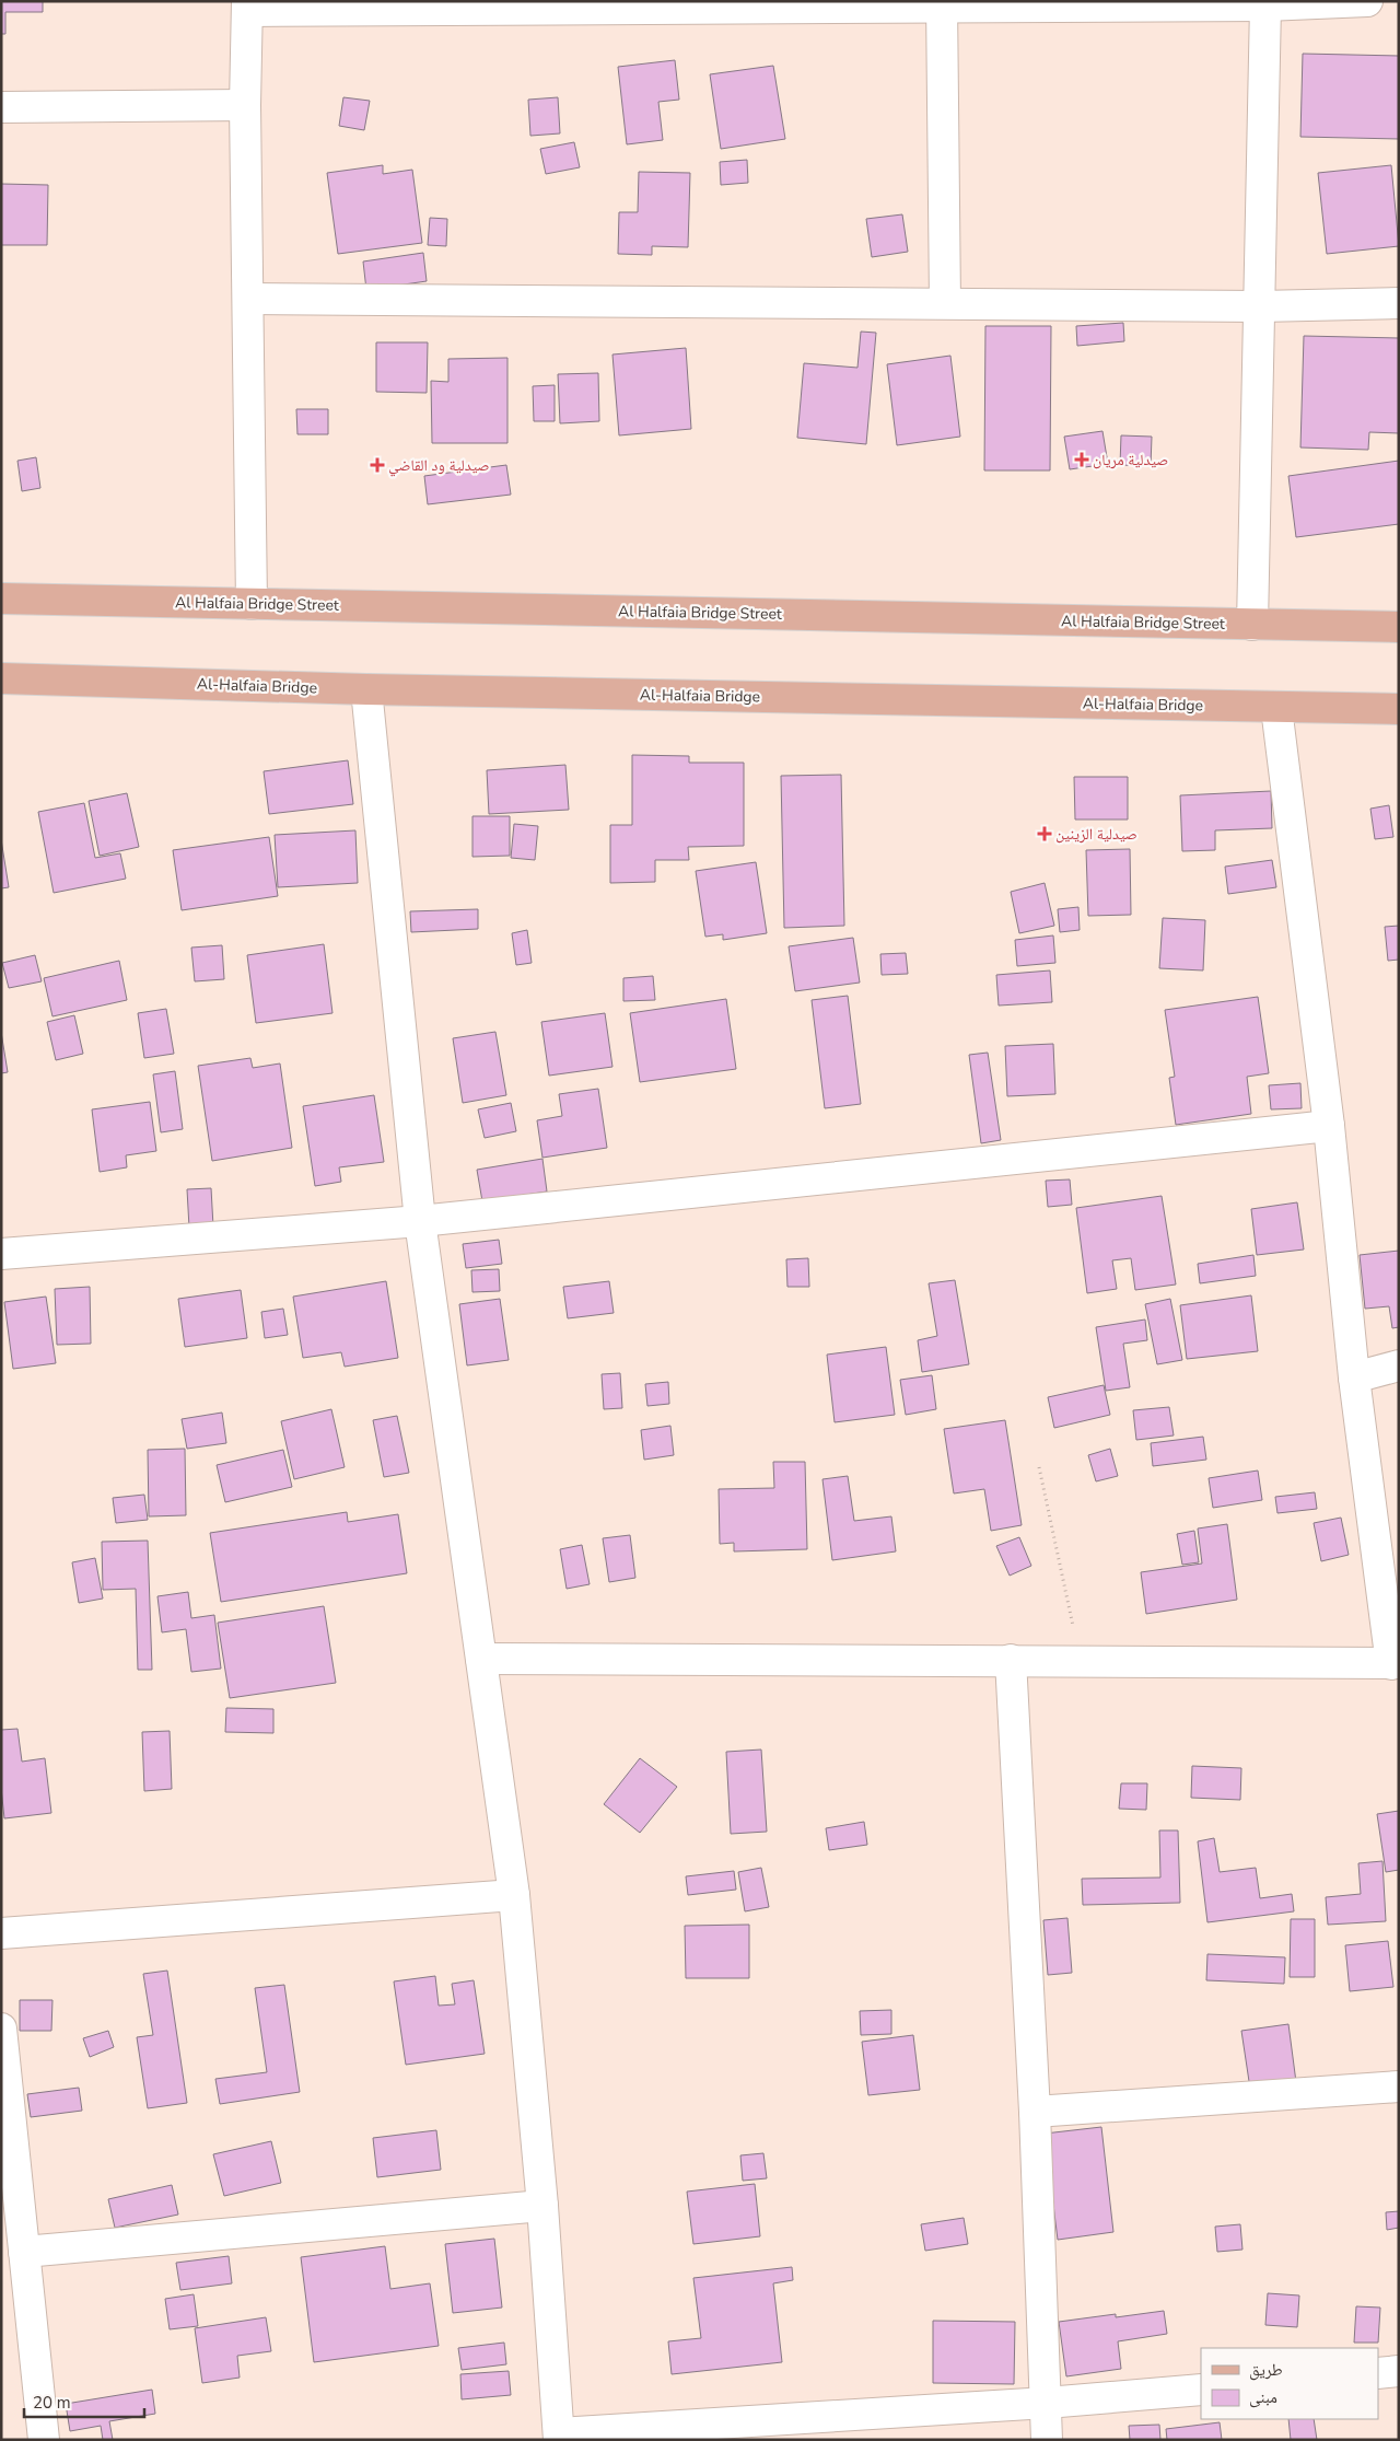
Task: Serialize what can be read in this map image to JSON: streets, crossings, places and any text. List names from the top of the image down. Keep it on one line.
{"streets":{"main road":["Al Halfaia Bridge Street","Al-Halfaia Bridge"]},"places":{"health":["صيدلية مريان","صيدلية ود القاضي","صيدلية الزينين"]},"legend":["طريق","مبنى"],"scale_bar":"20 m"}
